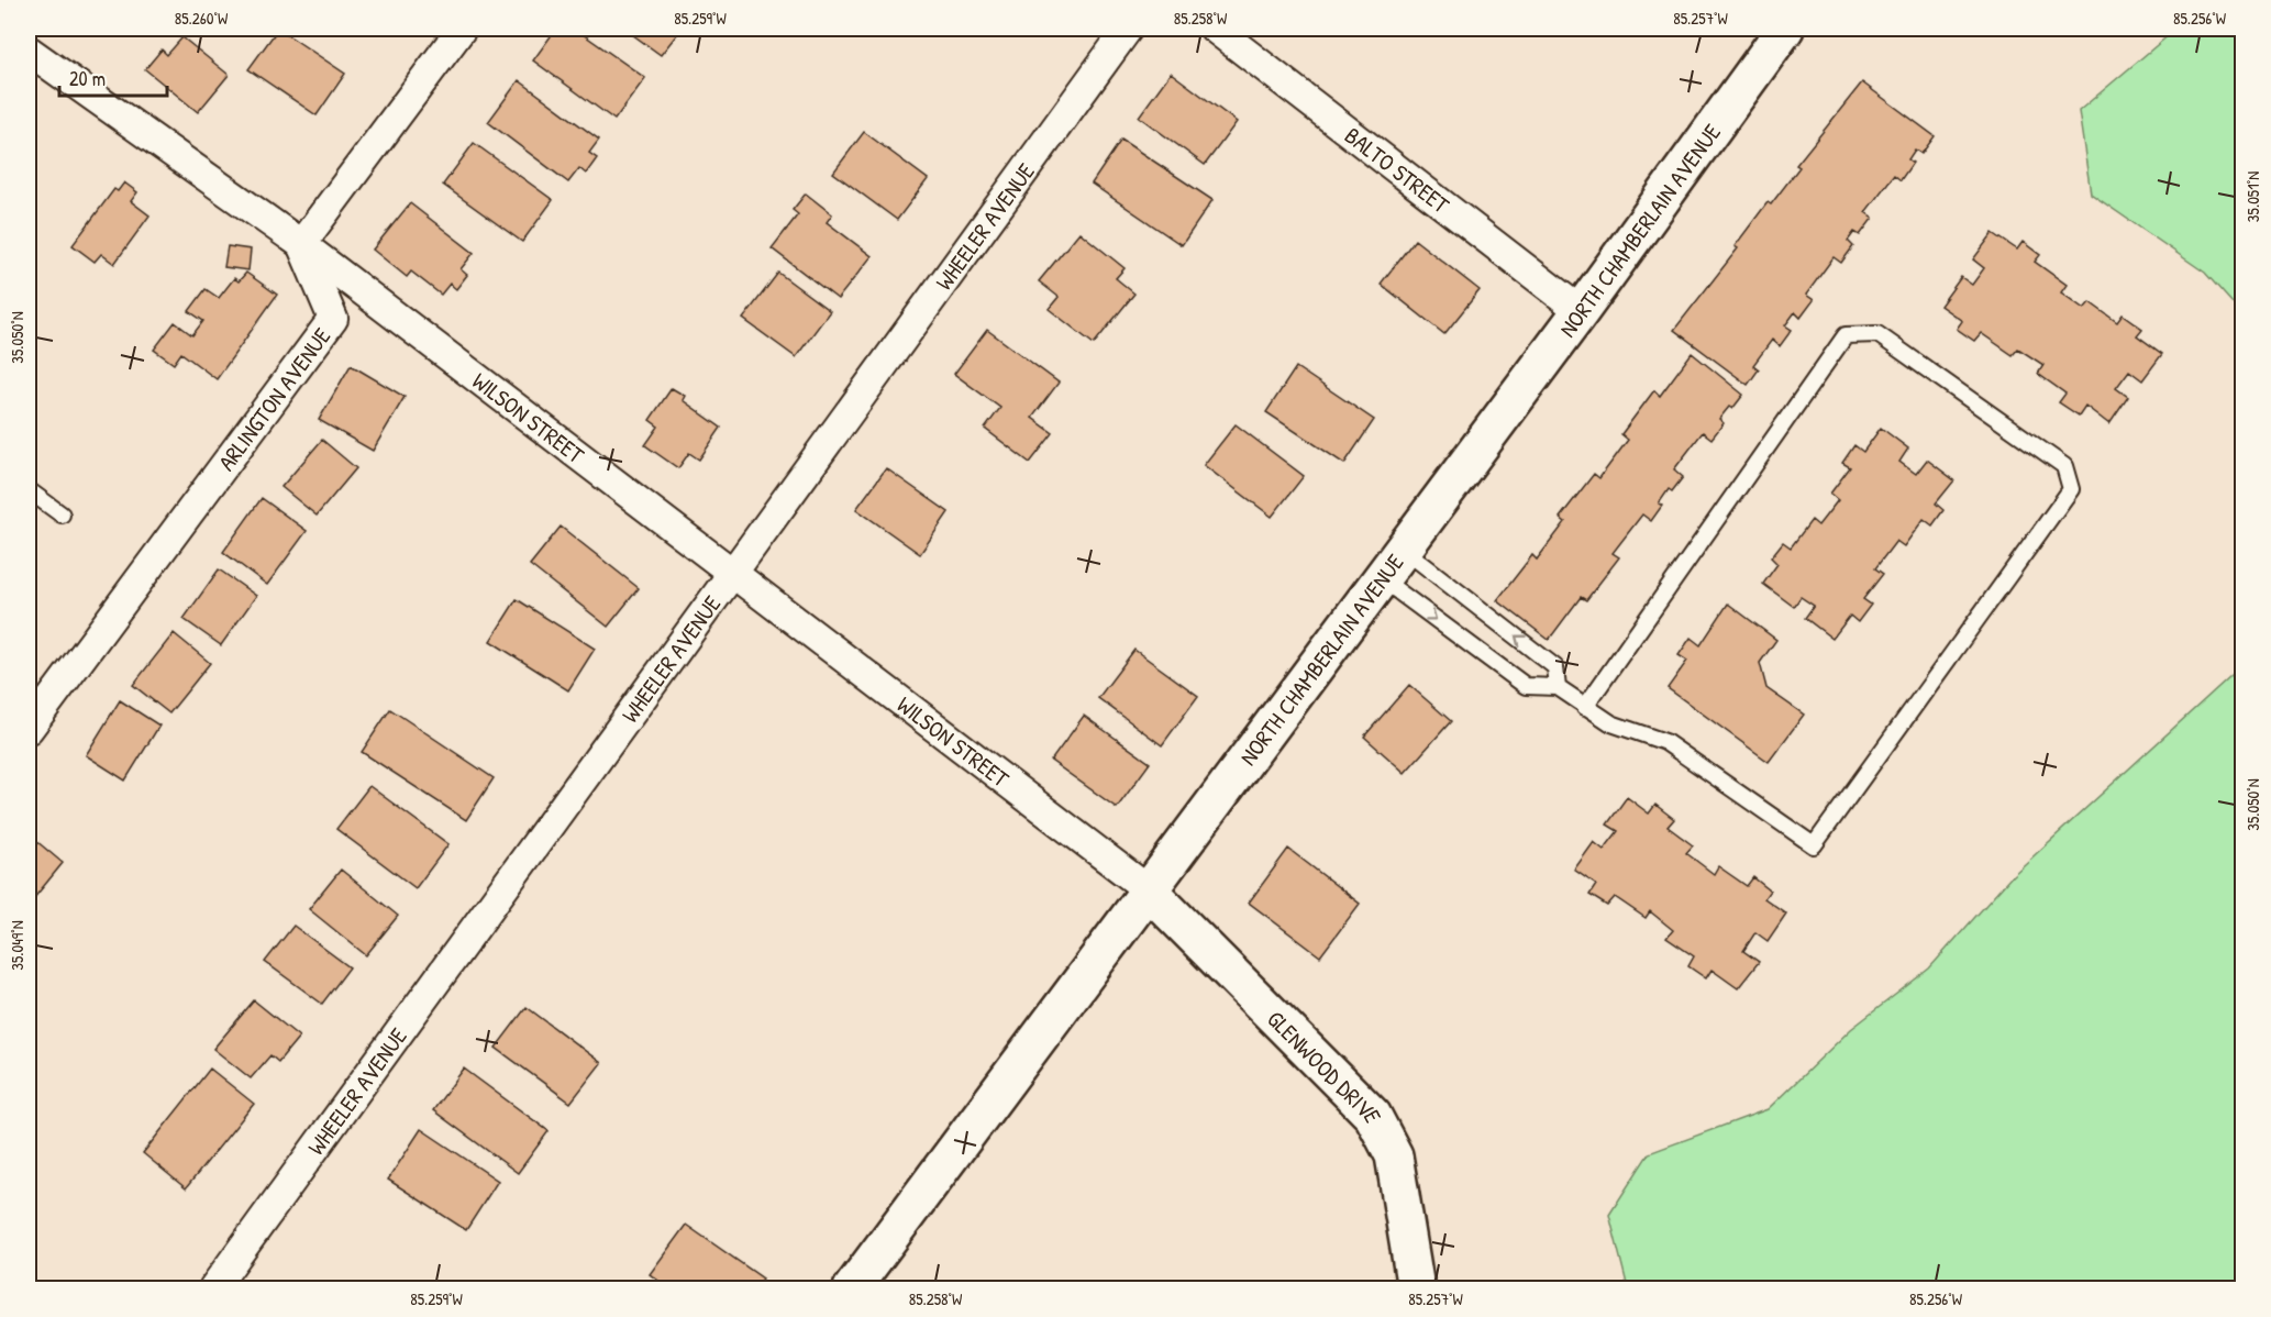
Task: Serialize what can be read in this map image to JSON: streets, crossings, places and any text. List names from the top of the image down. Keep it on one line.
{"streets":{"street":["BALTO STREET","WHEELER AVENUE","NORTH CHAMBERLAIN AVENUE","ARLINGTON AVENUE","WILSON STREET","GLENWOOD DRIVE"]},"crossings":[["BALTO STREET","NORTH CHAMBERLAIN AVENUE"],["WHEELER AVENUE","WILSON STREET"],["NORTH CHAMBERLAIN AVENUE","WILSON STREET"],["NORTH CHAMBERLAIN AVENUE","GLENWOOD DRIVE"],["ARLINGTON AVENUE","WILSON STREET"],["WILSON STREET","GLENWOOD DRIVE"]],"scale_bar":"20 m","coordinates":["85.260°W","85.259°W","85.258°W","85.257°W","85.256°W","35.051°N","35.050°N","35.049°N"]}
